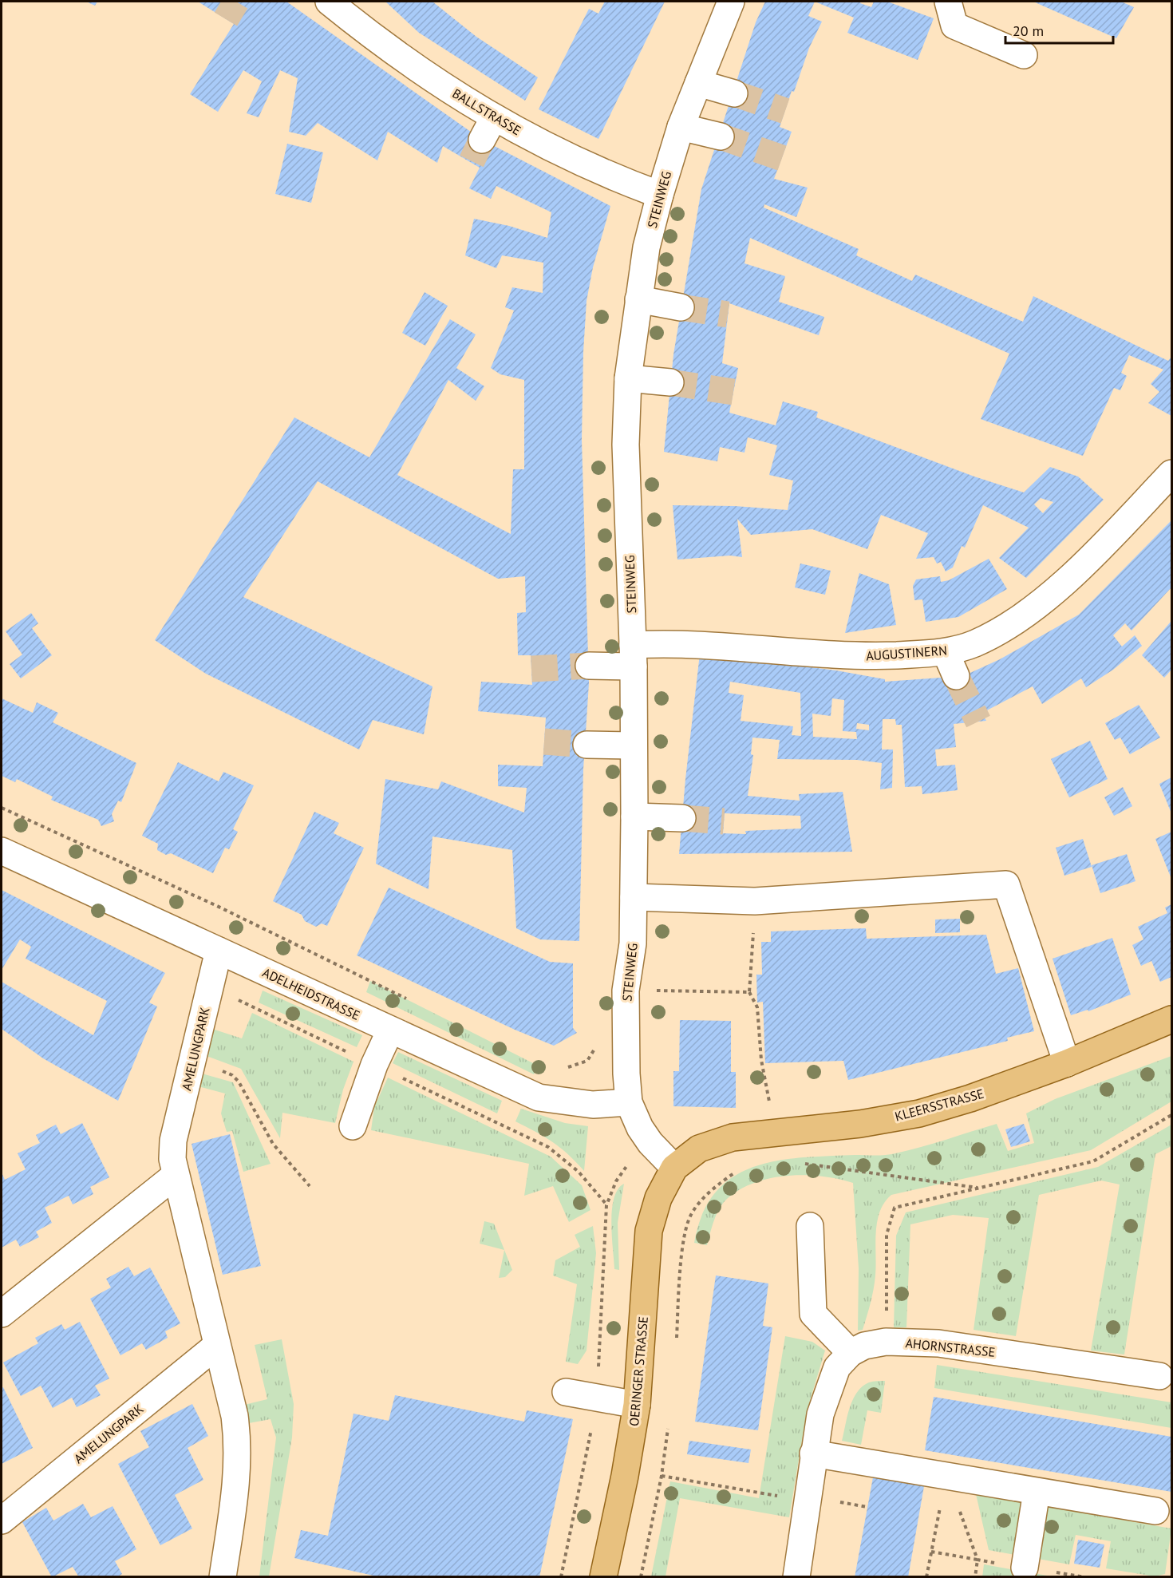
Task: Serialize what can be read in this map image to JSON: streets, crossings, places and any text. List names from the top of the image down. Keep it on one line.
{"streets":{"main road":["KLEERSSTRASSE","OERINGER STRASSE"],"street":["BALLSTRASSE","STEINWEG","AUGUSTINERN","ADELHEIDSTRASSE","AMELUNGPARK","AHORNSTRASSE"]},"crossings":[["BALLSTRASSE","STEINWEG"],["STEINWEG","AUGUSTINERN"],["STEINWEG","ADELHEIDSTRASSE"],["STEINWEG","KLEERSSTRASSE"],["STEINWEG","OERINGER STRASSE"],["ADELHEIDSTRASSE","AMELUNGPARK"],["KLEERSSTRASSE","OERINGER STRASSE"]],"scale_bar":"20 m"}
